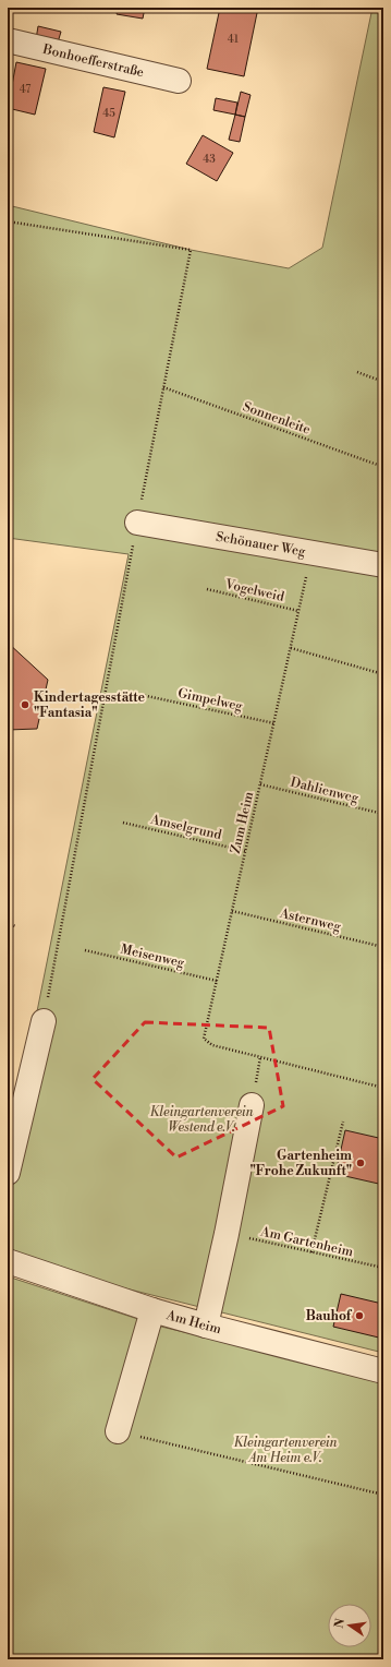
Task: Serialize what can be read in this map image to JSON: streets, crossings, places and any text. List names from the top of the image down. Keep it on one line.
{"streets":{"street":["Bonhoefferstraße","Schönauer Weg","Am Heim"],"path":["Sonnenleite","Vogelweid","Gimpelweg","Dahlienweg","Zum Heim","Amselgrund","Asternweg","Meisenweg","Am Gartenheim"]},"crossings":[["Schönauer Weg","Zum Heim"],["Vogelweid","Zum Heim"],["Gimpelweg","Zum Heim"],["Dahlienweg","Zum Heim"],["Zum Heim","Amselgrund"],["Zum Heim","Asternweg"],["Zum Heim","Meisenweg"]],"parks":["Kleingartenverein Westend e.V.","Kleingartenverein Am Heim e.V."],"places":["Kindertagesstätte \"Fantasia\"","Gartenheim \"Frohe Zukunft\"","Bauhof"],"house_numbers":["41","47","45","43"],"north":"left"}
